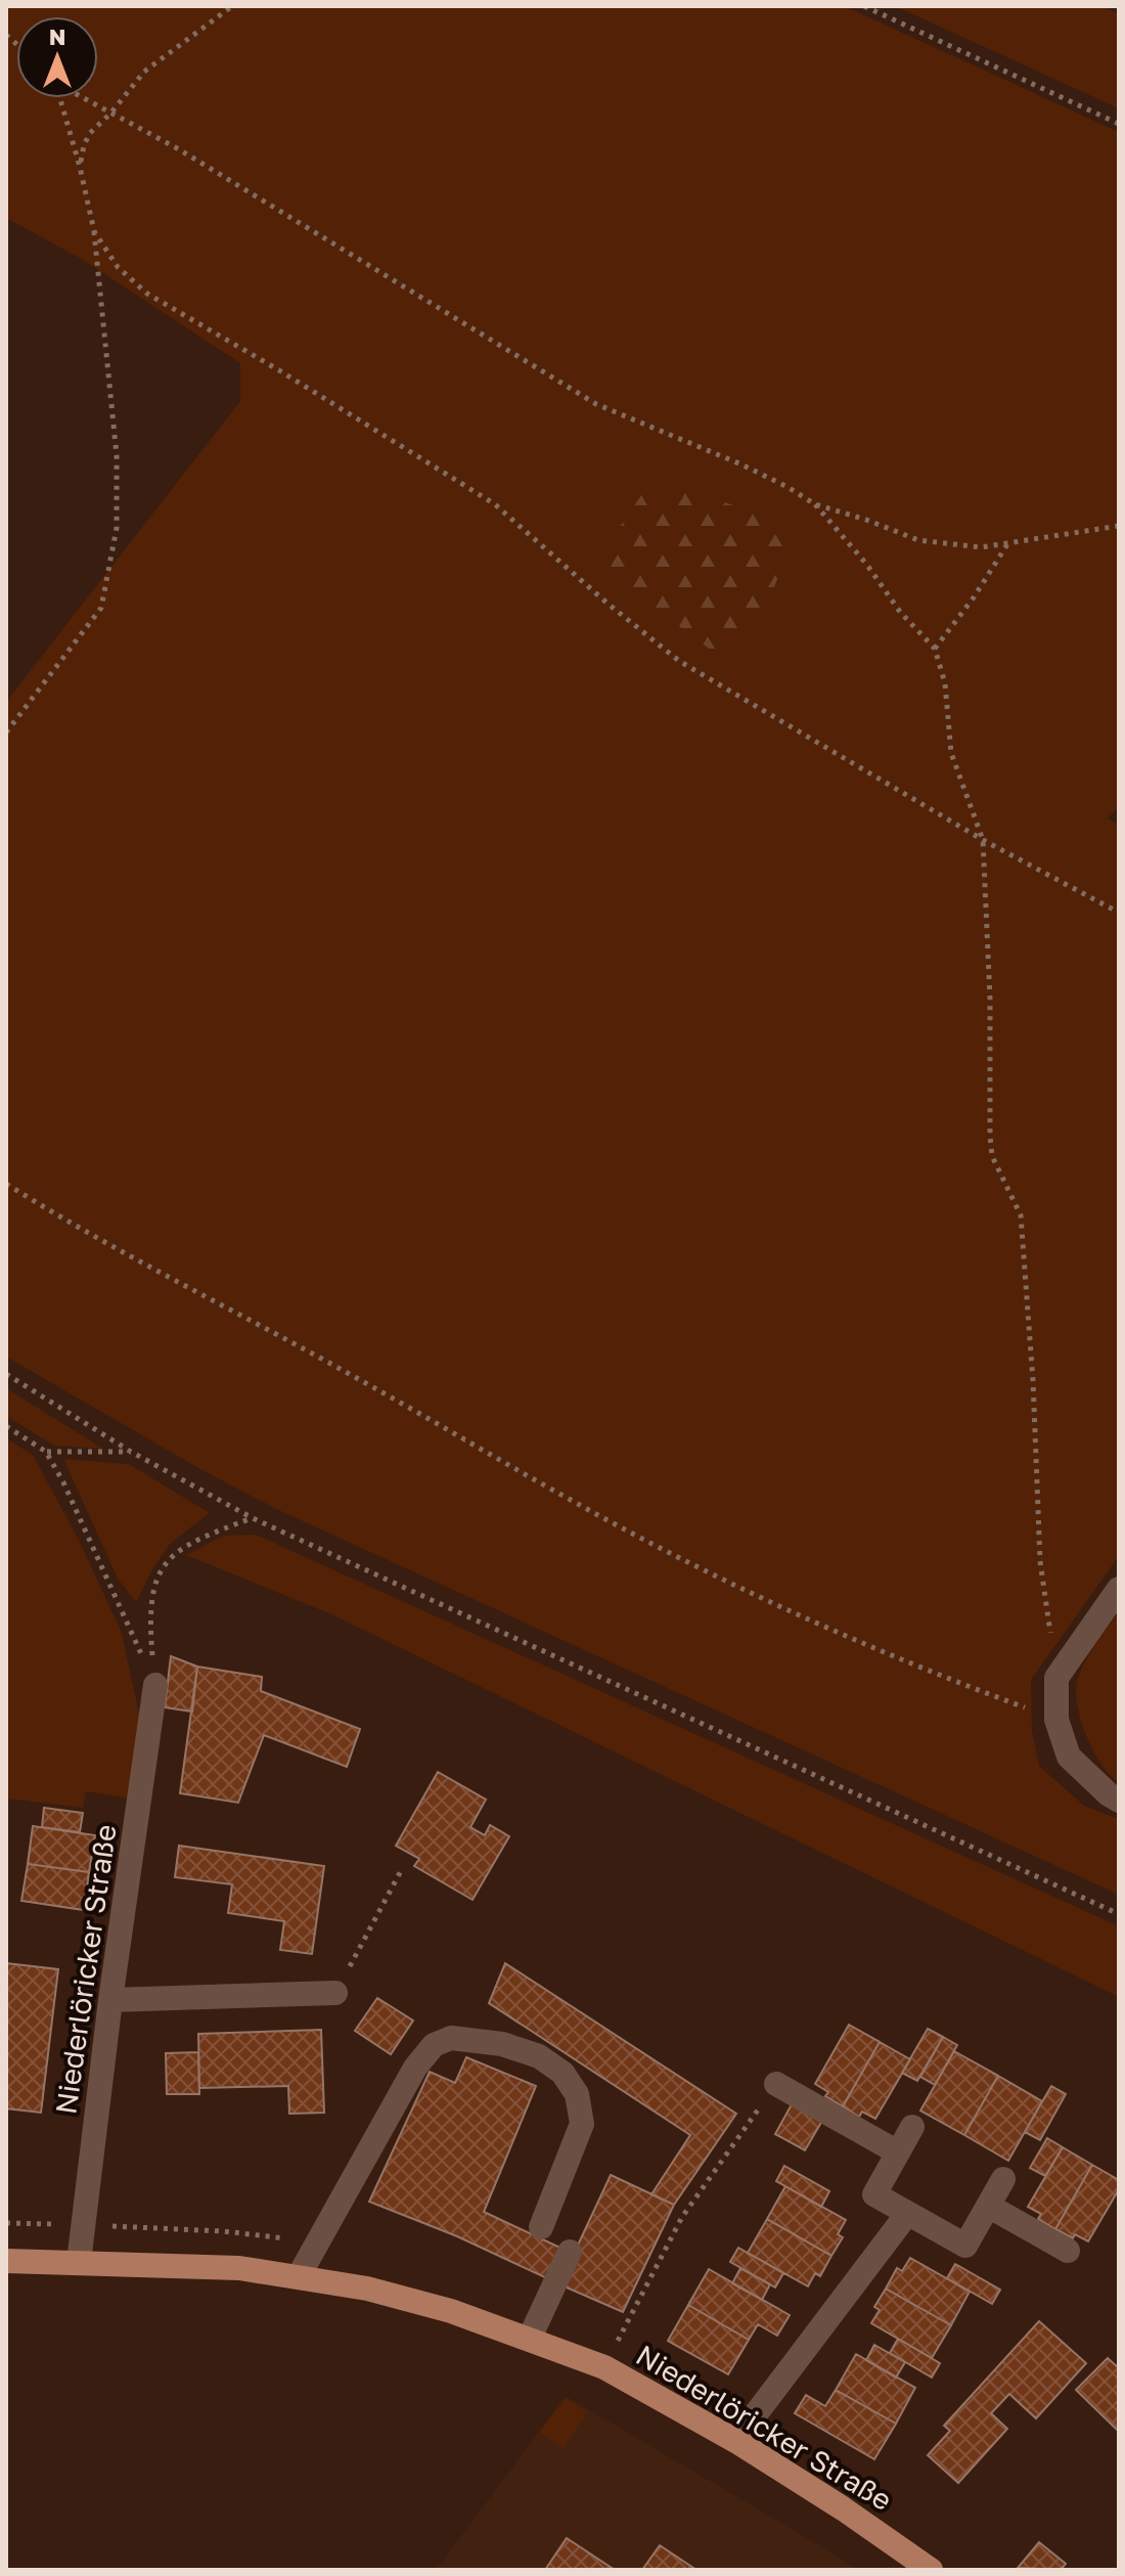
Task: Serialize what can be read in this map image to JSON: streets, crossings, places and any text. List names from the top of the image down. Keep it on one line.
{"streets":{"main road":["Niederlöricker Straße"]},"north":"top"}
